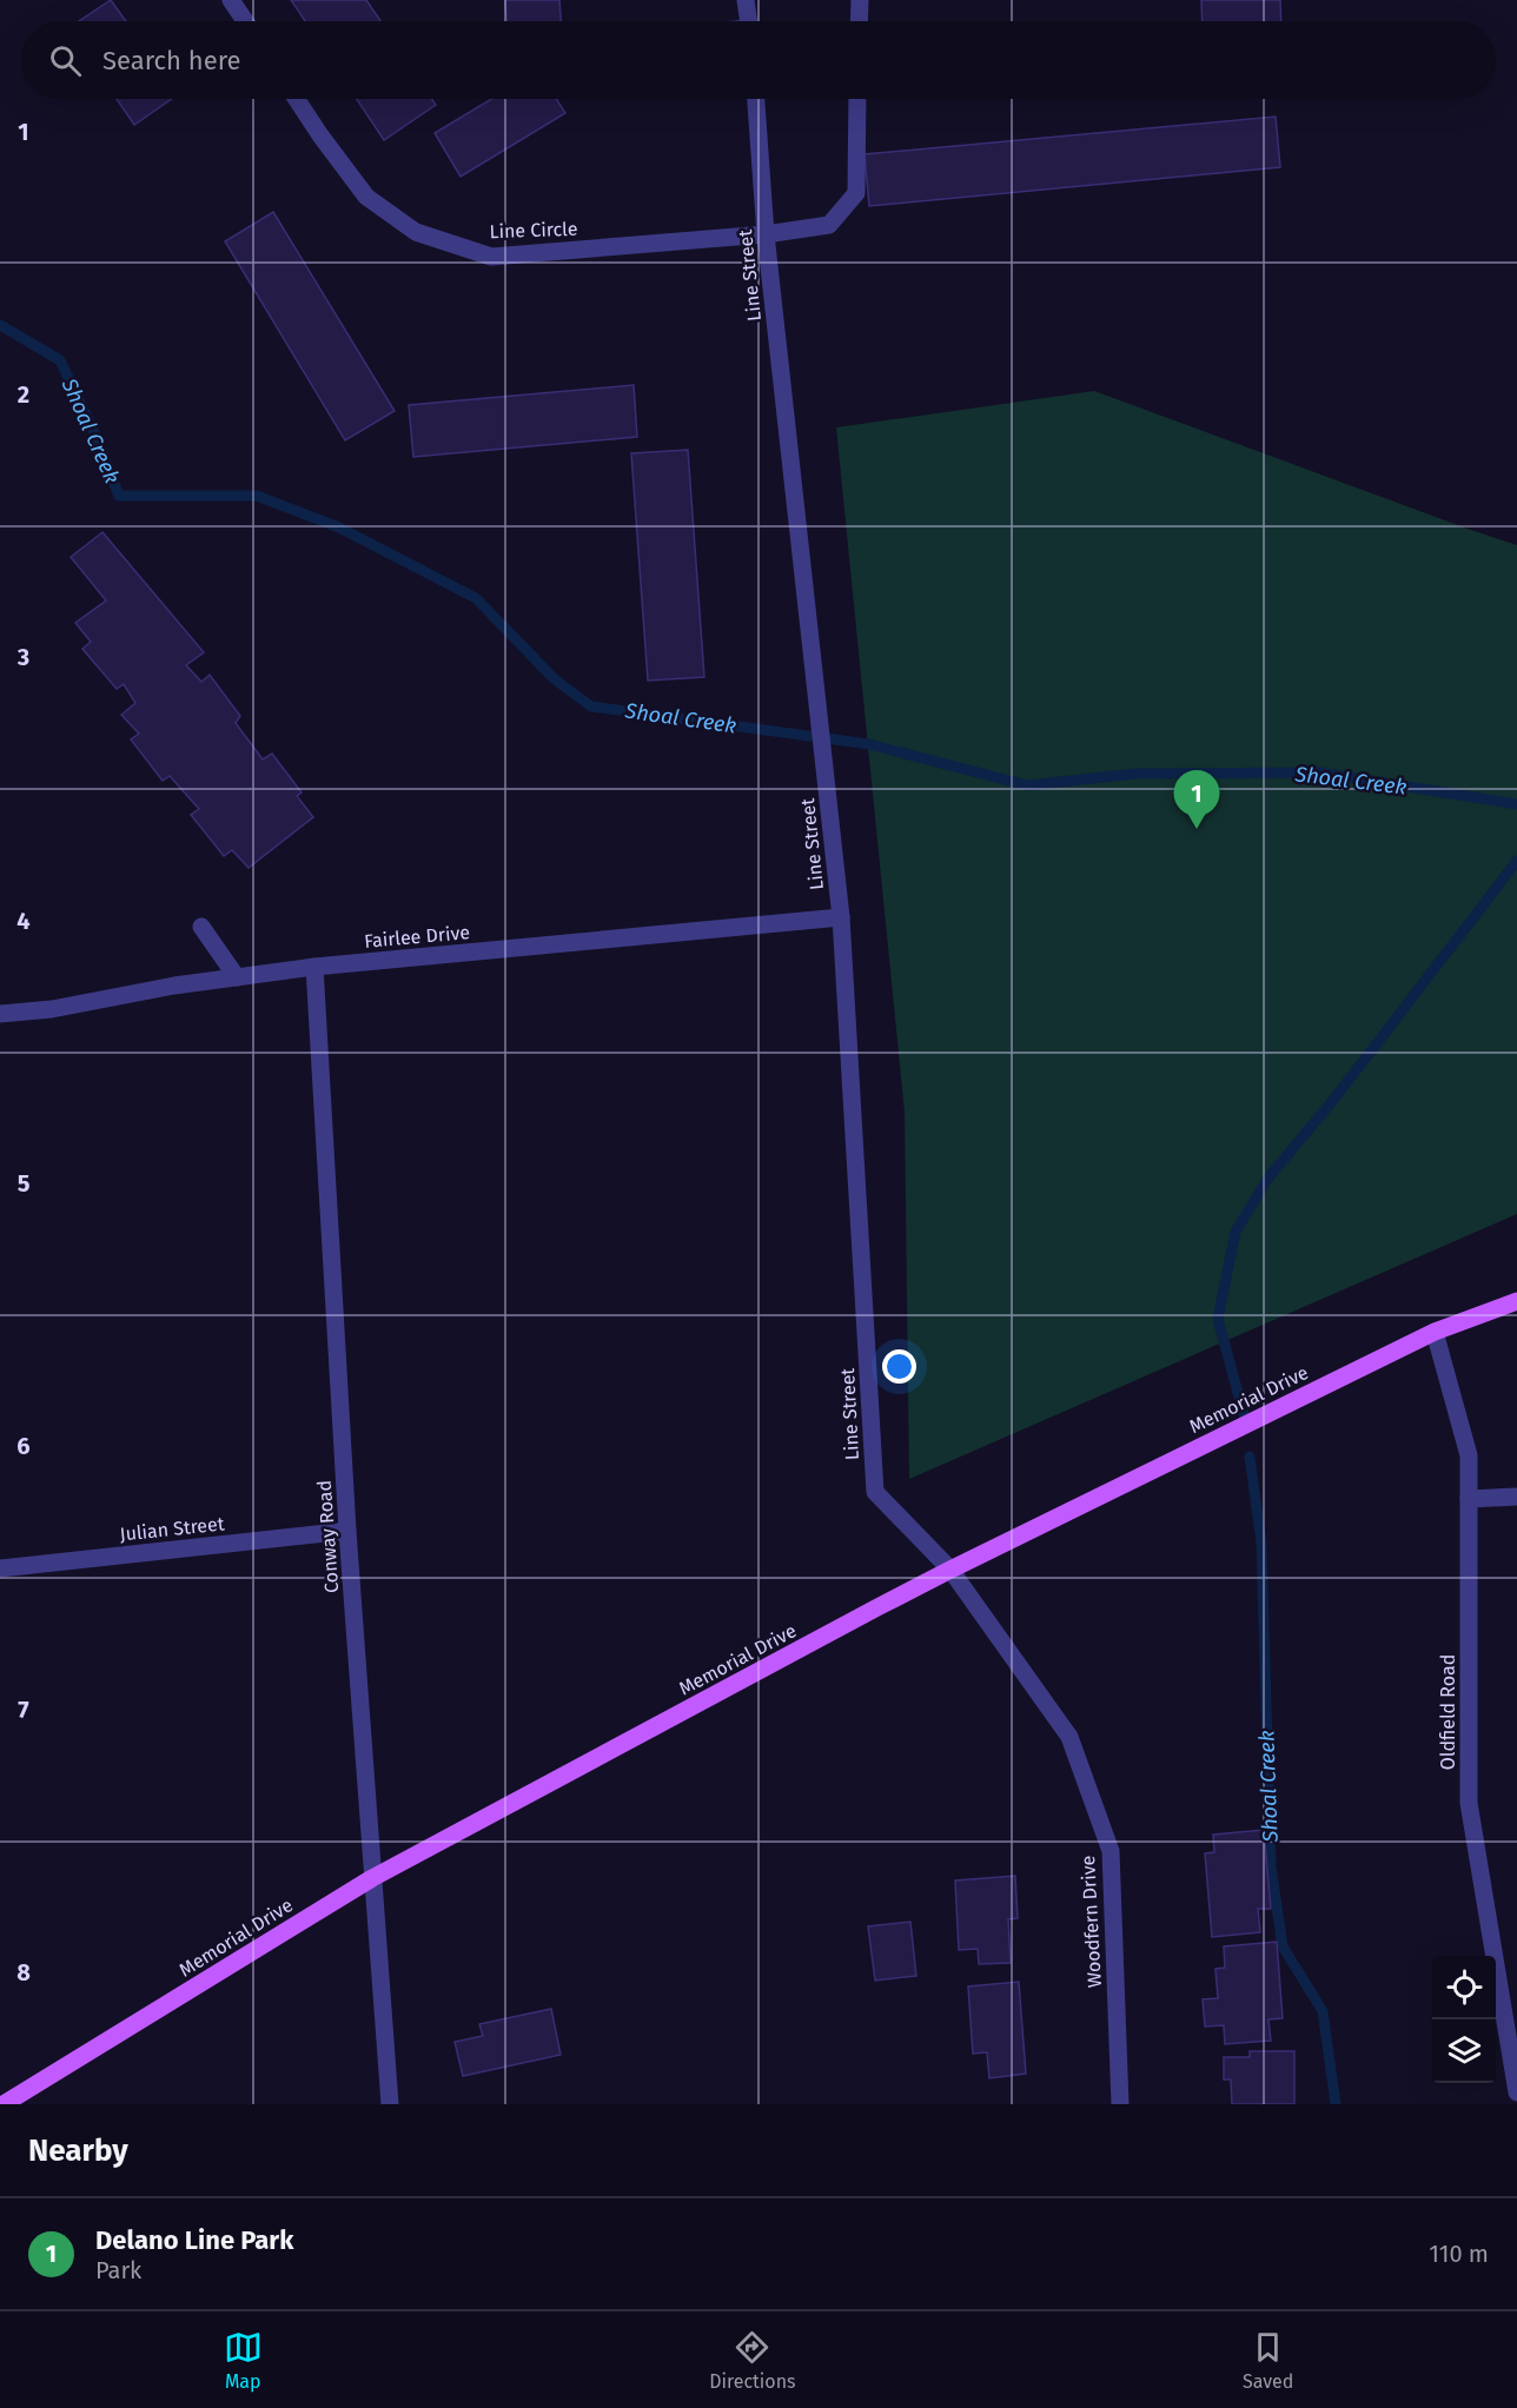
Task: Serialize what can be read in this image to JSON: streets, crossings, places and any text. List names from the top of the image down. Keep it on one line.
{"streets":{"main road":["Memorial Drive"],"street":["Line Circle","Line Street","Fairlee Drive","Julian Street","Conway Road","Oldfield Road","Woodfern Drive"]},"crossings":[["Line Circle","Line Street"],["Line Street","Fairlee Drive"],["Line Street","Memorial Drive"],["Line Street","Woodfern Drive"],["Fairlee Drive","Conway Road"],["Memorial Drive","Conway Road"],["Memorial Drive","Oldfield Road"],["Memorial Drive","Woodfern Drive"],["Julian Street","Conway Road"]],"water":["Shoal Creek"],"page":{"search":"Search here","pins":"1","heading":"Nearby","list":[{"mark":"1","name":"Delano Line Park","note":"Park","value":"110 m"}],"nav":["Map","Directions","Saved"]},"grid":{"rows":["1","2","3","4","5","6","7","8"]}}
